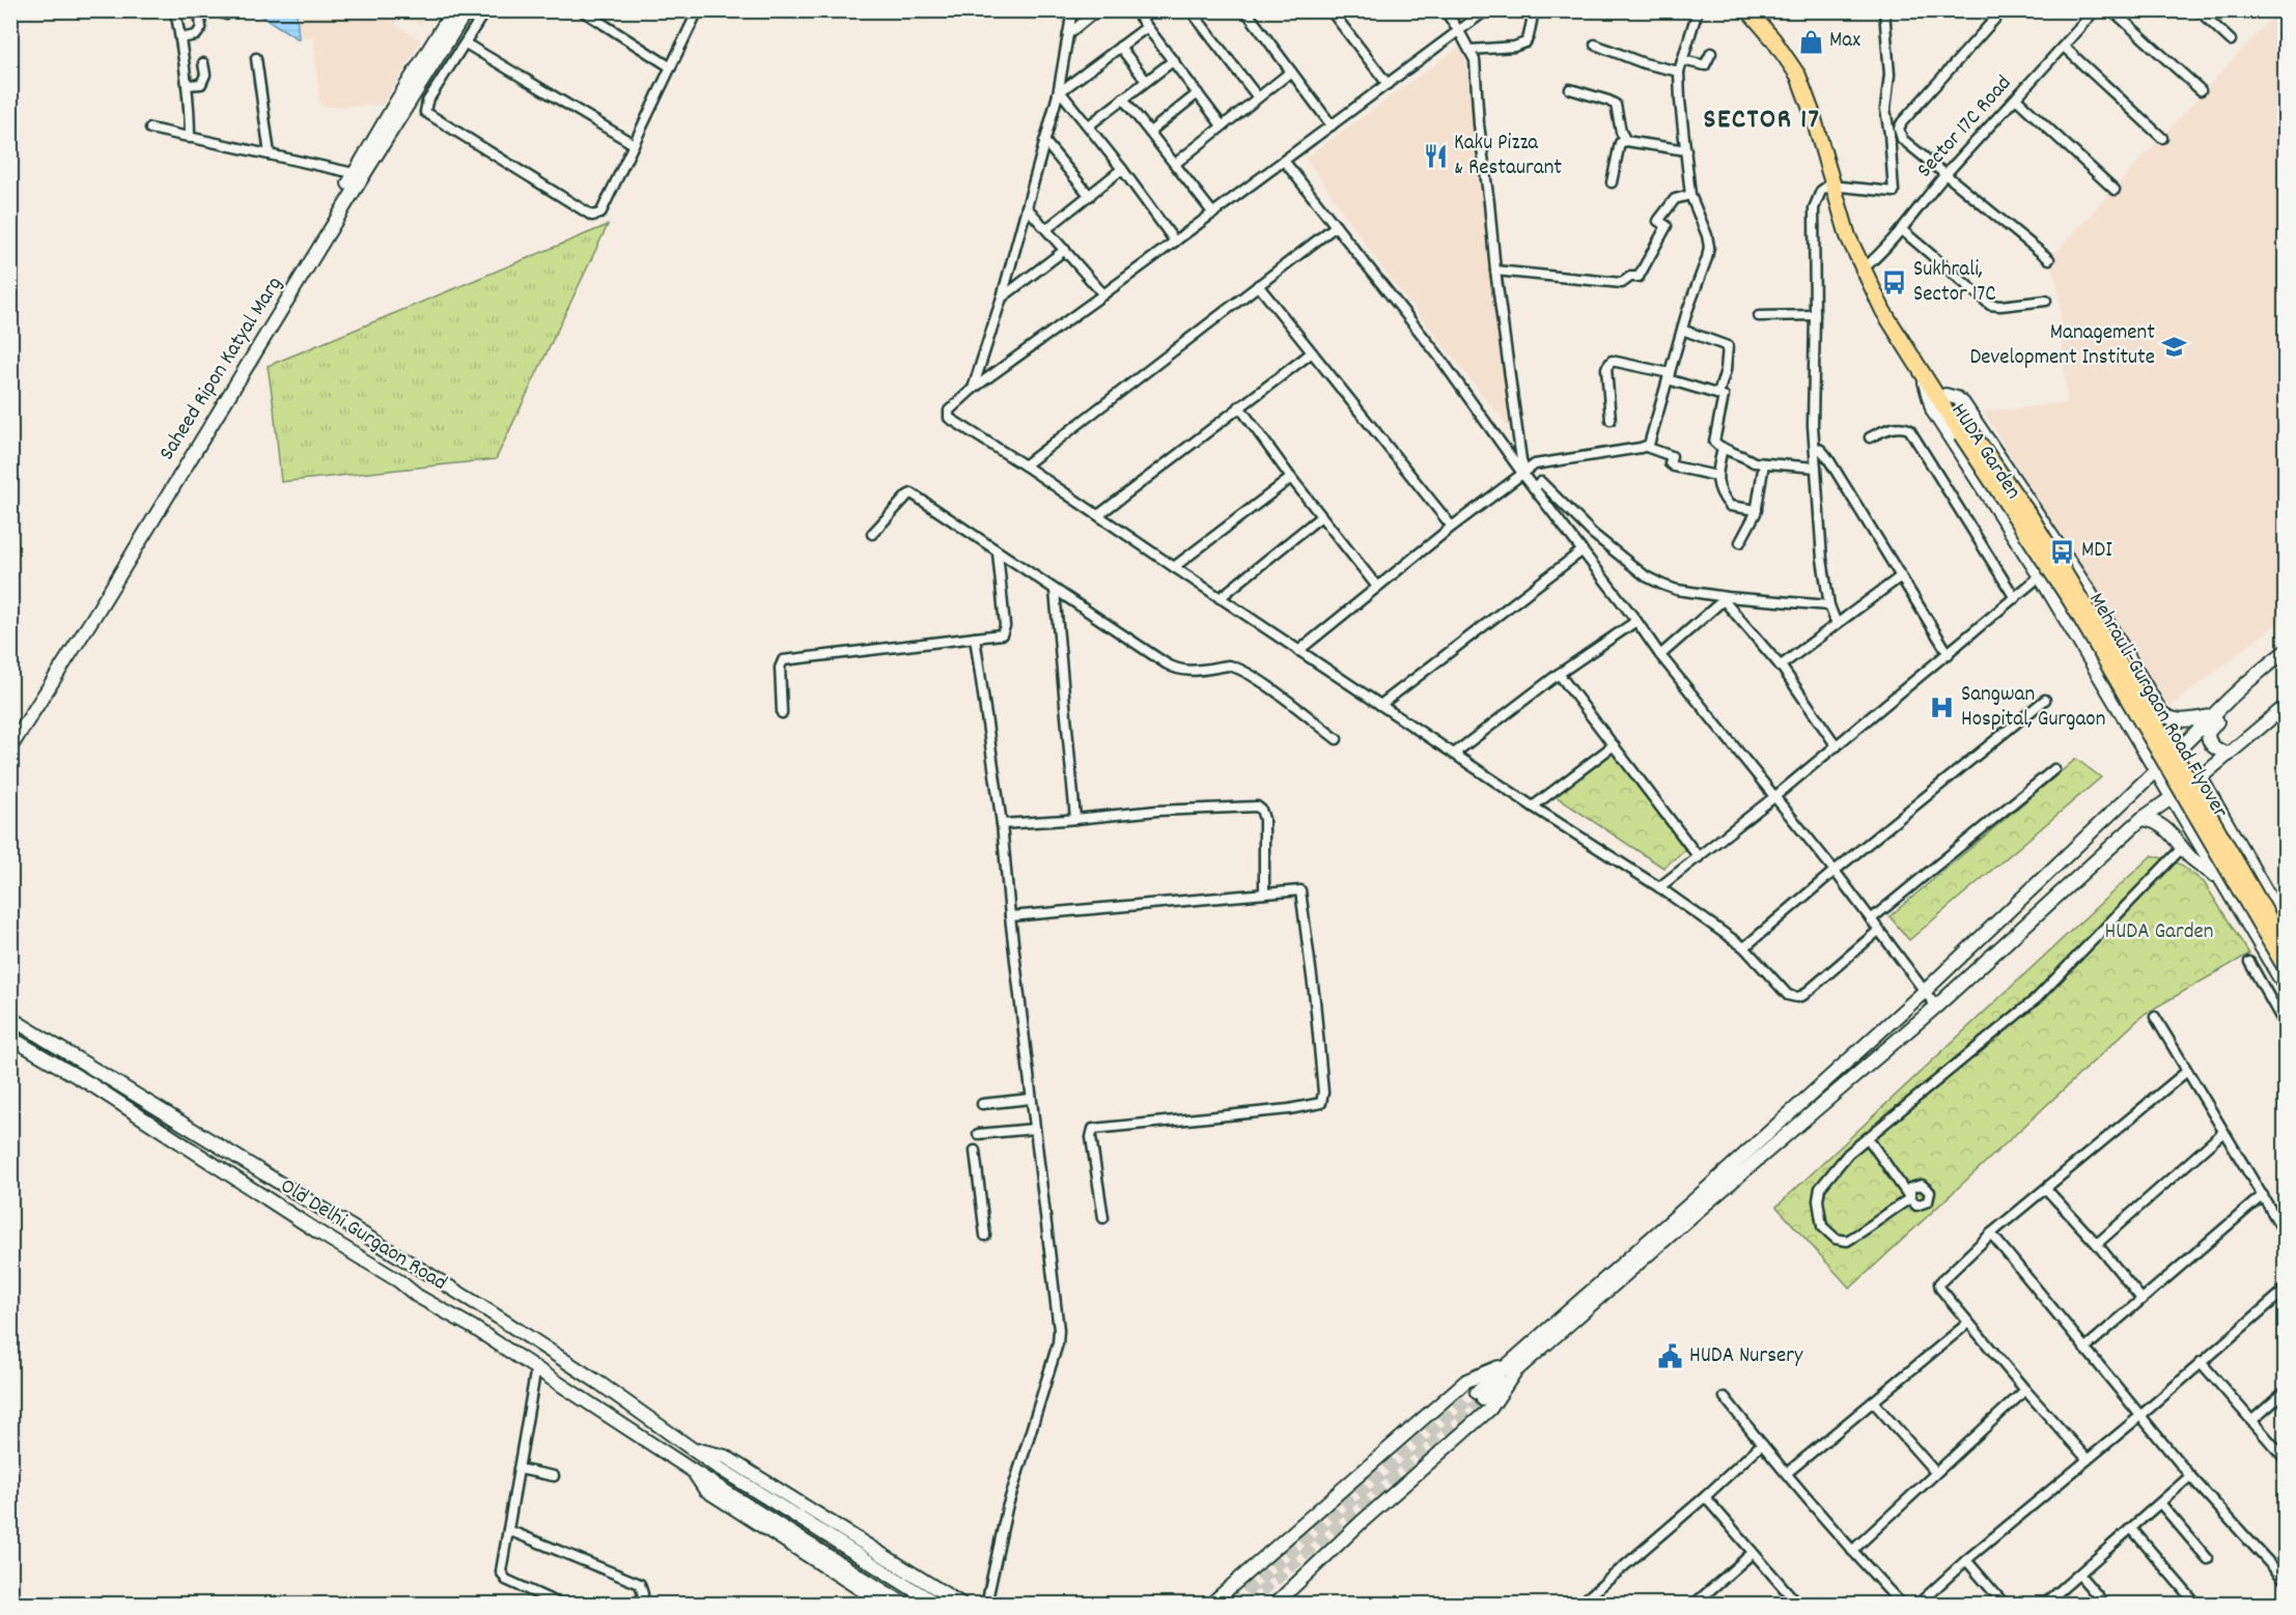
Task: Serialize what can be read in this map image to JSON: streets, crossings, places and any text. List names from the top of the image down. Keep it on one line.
{"streets":{"main road":["Saheed Ripon Katyal Marg","HUDA Garden","Mehrauli-Gurgaon Road Flyover","Old Delhi Gurgaon Road"],"street":["Sector 17C Road"]},"crossings":[["Sector 17C Road","Mehrauli-Gurgaon Road Flyover"],["HUDA Garden","Mehrauli-Gurgaon Road Flyover"]],"districts":["SECTOR 17"],"parks":["HUDA Garden"],"places":{"shop":["Max"],"restaurant":["Kaku Pizza & Restaurant"],"bus stop":["Sukhrali, Sector 17C","MDI"],"school or university":["Management Development Institute"],"hospital":["Sangwan Hospital, Gurgaon"],"public building":["HUDA Nursery"]}}
